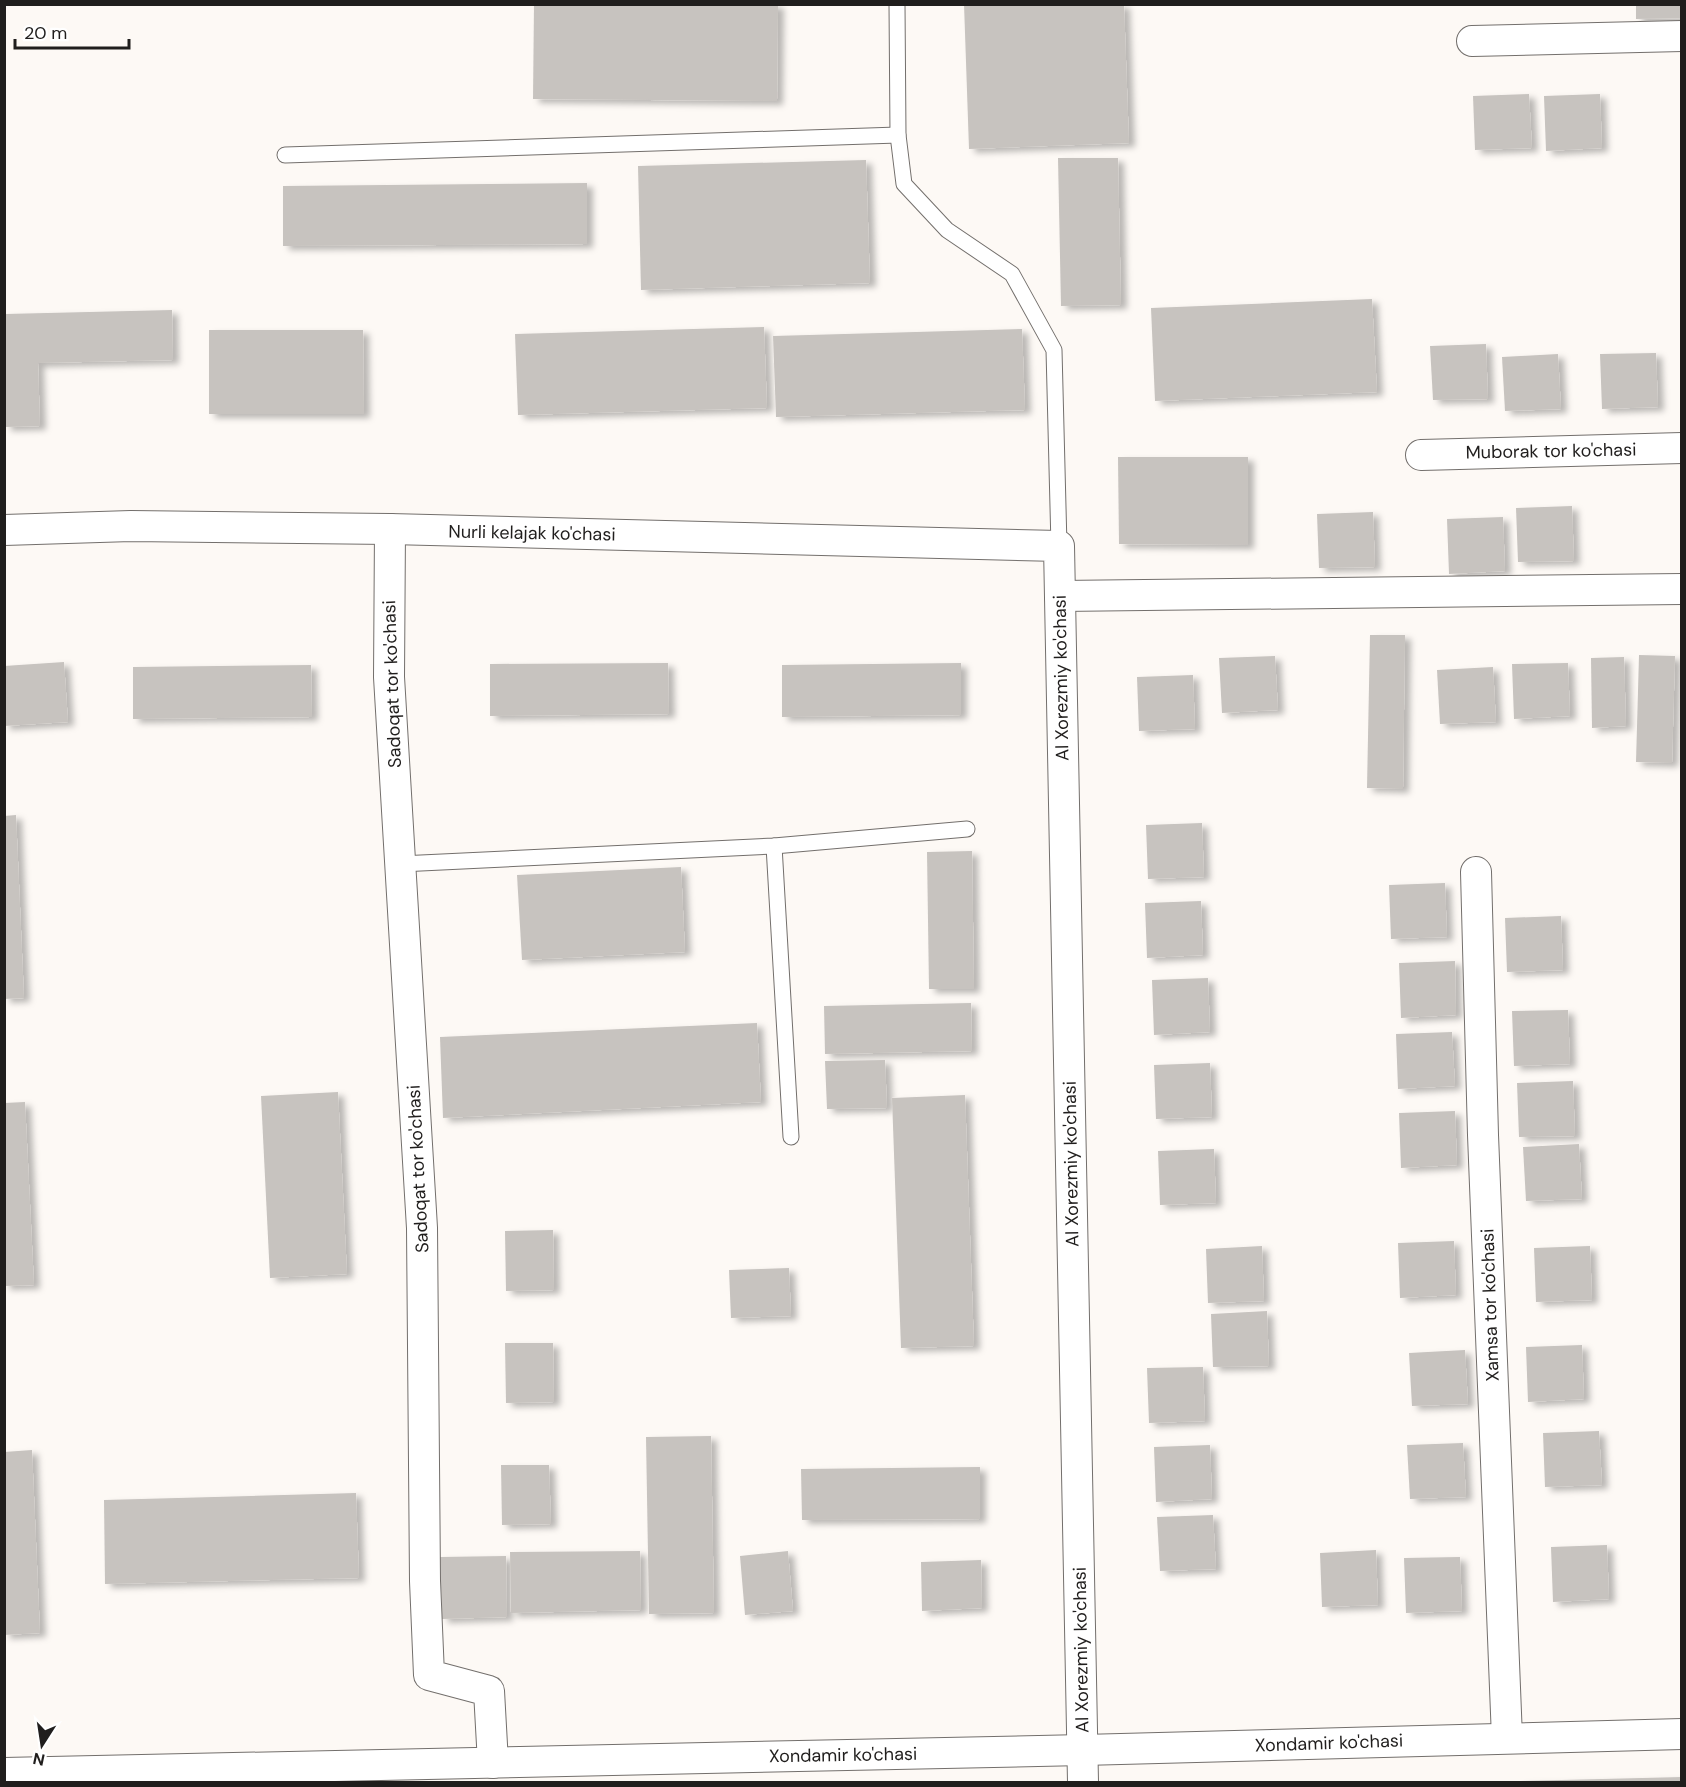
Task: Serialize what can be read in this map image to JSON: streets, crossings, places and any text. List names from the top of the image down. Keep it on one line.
{"streets":{"street":["Muborak tor ko'chasi","Nurli kelajak ko'chasi","Al Xorezmiy ko'chasi","Sadoqat tor ko'chasi","Xamsa tor ko'chasi","Xondamir ko'chasi"]},"crossings":[["Nurli kelajak ko'chasi","Al Xorezmiy ko'chasi"],["Nurli kelajak ko'chasi","Sadoqat tor ko'chasi"],["Al Xorezmiy ko'chasi","Xondamir ko'chasi"],["Sadoqat tor ko'chasi","Xondamir ko'chasi"],["Xamsa tor ko'chasi","Xondamir ko'chasi"]],"scale_bar":"20 m","north":"bottom"}
